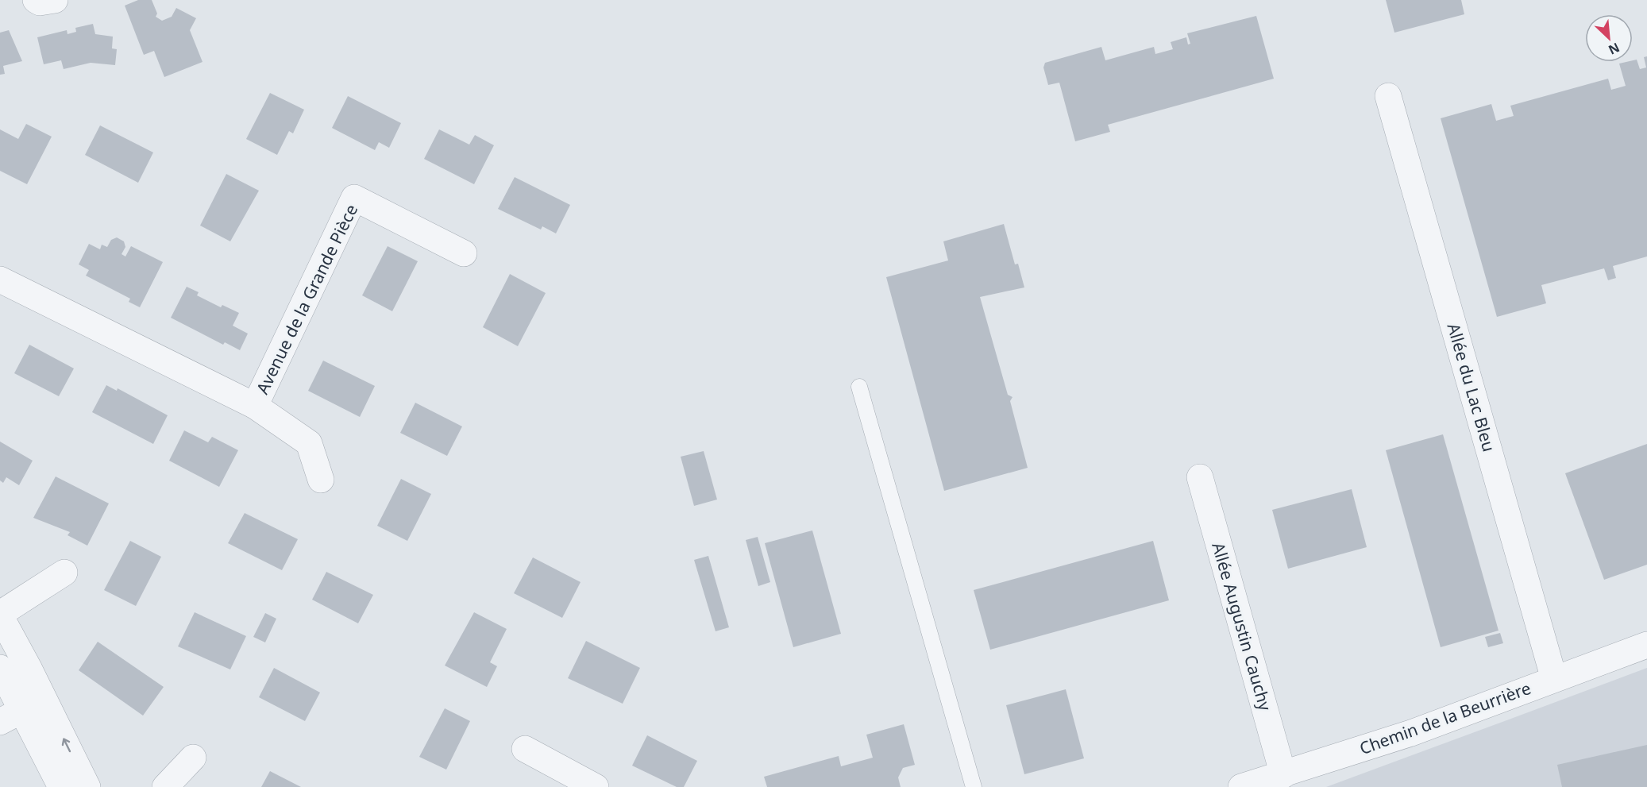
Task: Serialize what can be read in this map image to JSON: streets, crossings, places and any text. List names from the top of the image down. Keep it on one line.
{"streets":{"street":["Avenue de la Grande Pièce","Allée du Lac Bleu","Allée Augustin Cauchy","Chemin de la Beurrière"]},"crossings":[["Allée du Lac Bleu","Chemin de la Beurrière"],["Allée Augustin Cauchy","Chemin de la Beurrière"]],"north":"bottom right"}
